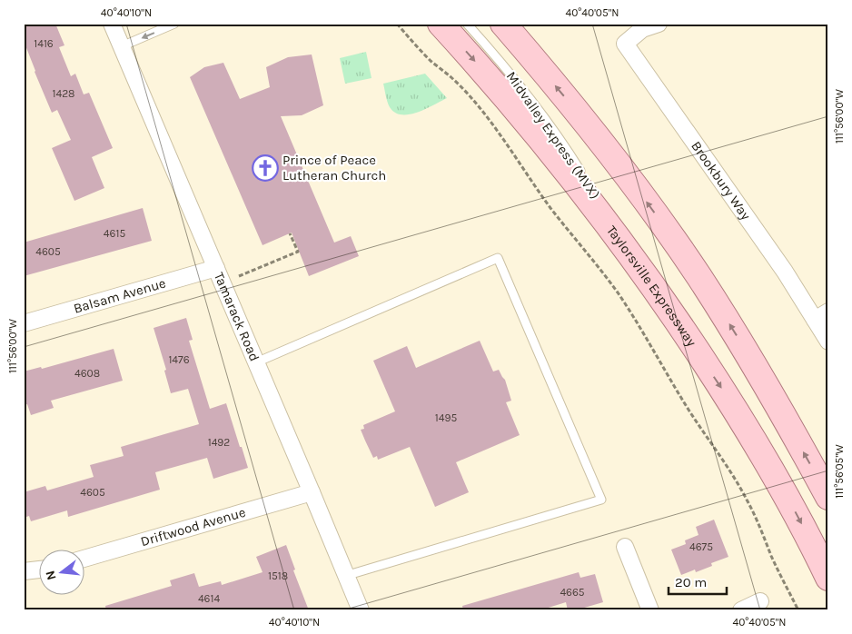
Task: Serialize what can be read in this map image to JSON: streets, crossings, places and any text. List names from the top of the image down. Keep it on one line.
{"streets":{"main road":["Taylorsville Expressway"],"street":["Brookbury Way","Balsam Avenue","Tamarack Road","Driftwood Avenue"],"lane":["Midvalley Express (MVX)"]},"crossings":[["Midvalley Express (MVX)","Taylorsville Expressway"],["Balsam Avenue","Tamarack Road"],["Tamarack Road","Driftwood Avenue"]],"places":{"church":["Prince of Peace Lutheran Church"]},"house_numbers":["1416","1428","4615","4605","1476","4608","1495","1492","4605","4675","1518","4665","4614"],"scale_bar":"20 m","north":"left","coordinates":["40°40'10\"N","40°40'05\"N","111°56'00\"W","111°56'05\"W"]}
